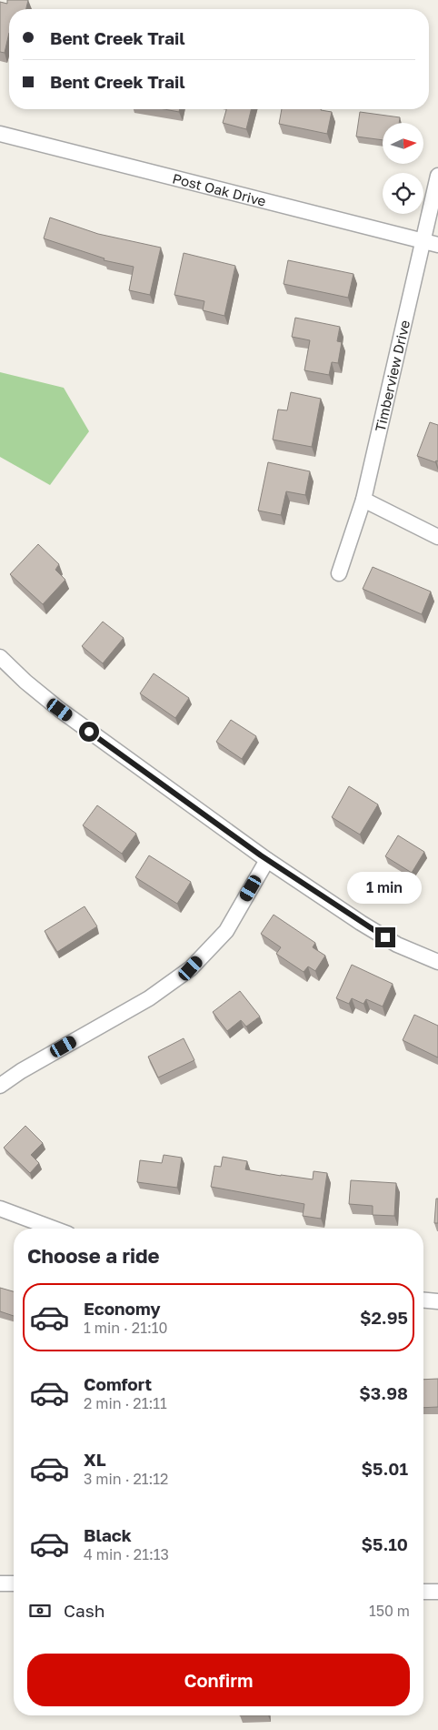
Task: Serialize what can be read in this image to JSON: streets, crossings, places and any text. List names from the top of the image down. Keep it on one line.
{"streets":{"street":["Post Oak Drive","Timberview Drive"]},"crossings":[["Post Oak Drive","Timberview Drive"]],"north":"right","page":{"banner":["Bent Creek Trail","Bent Creek Trail"],"bubble":"1 min","heading":"Choose a ride","list":[{"name":"Economy","note":"1 min · 21:10","value":"$2.95"},{"name":"Comfort","note":"2 min · 21:11","value":"$3.98"},{"name":"XL","note":"3 min · 21:12","value":"$5.01"},{"name":"Black","note":"4 min · 21:13","value":"$5.10"}],"pay":["Cash","150 m"],"buttons":"Confirm"}}
